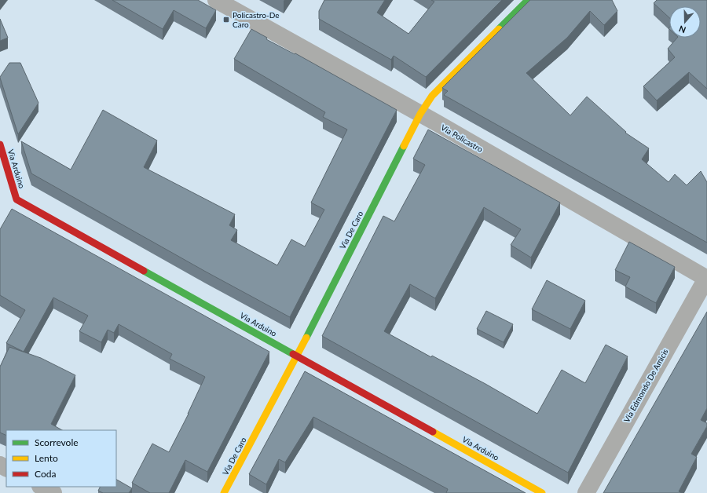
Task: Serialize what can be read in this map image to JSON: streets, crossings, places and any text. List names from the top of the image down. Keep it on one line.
{"streets":{"street":["Via Policastro","Via Arduino","Via De Caro","Via Edmondo De Amicis"]},"crossings":[["Via Policastro","Via De Caro"],["Via Policastro","Via Edmondo De Amicis"],["Via Arduino","Via De Caro"]],"places":{"transit":["Policastro-De Caro"]},"legend":["Scorrevole","Lento","Coda"],"north":"bottom"}
